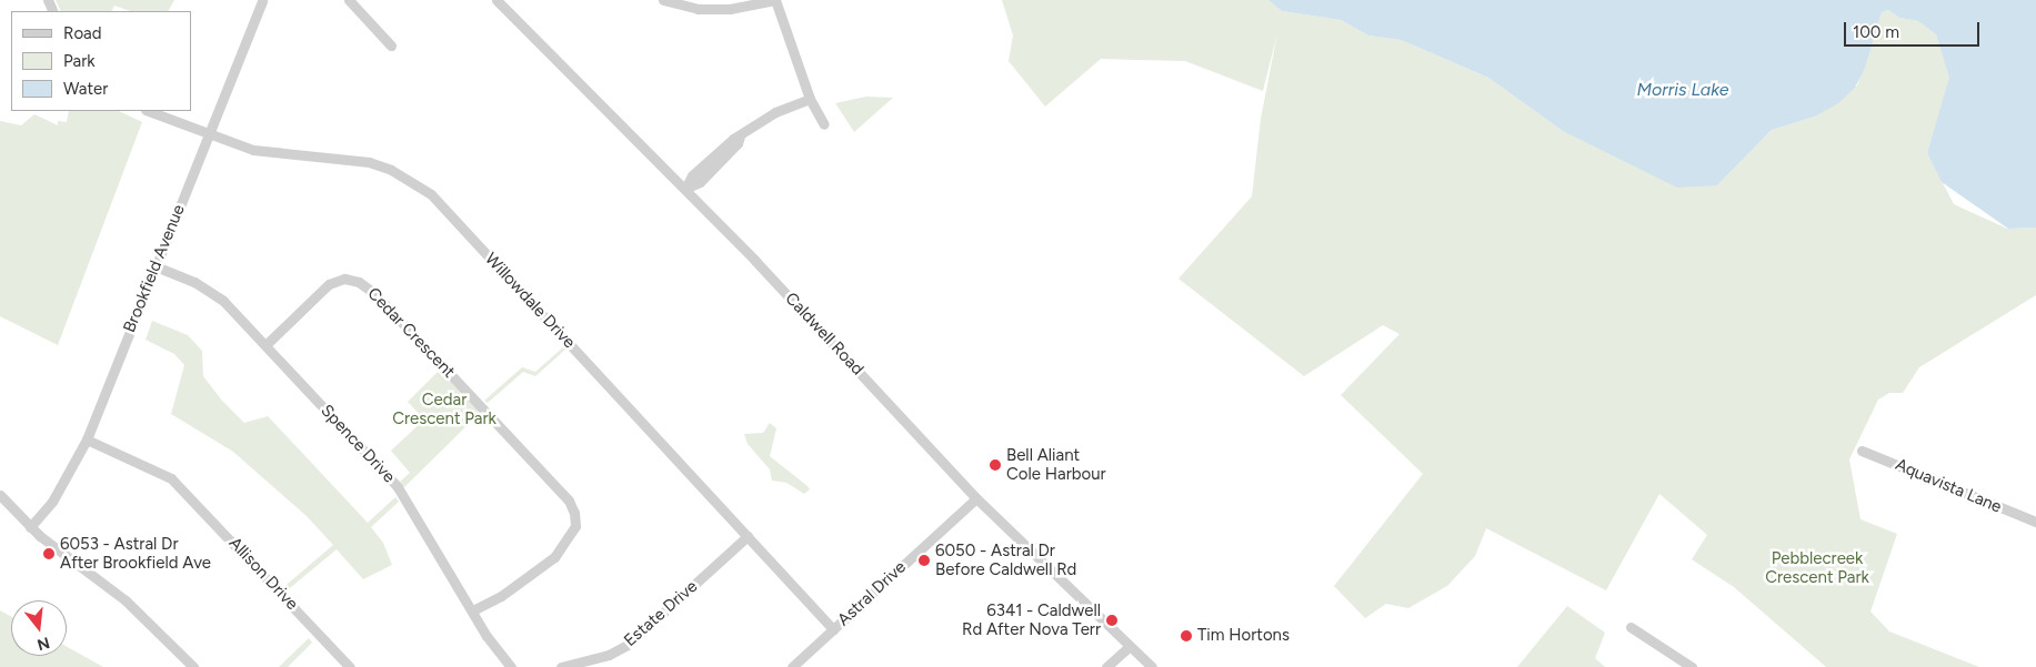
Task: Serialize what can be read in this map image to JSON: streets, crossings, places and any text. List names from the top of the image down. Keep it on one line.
{"streets":{"street":["Brookfield Avenue","Willowdale Drive","Cedar Crescent","Caldwell Road","Spence Drive","Aquavista Lane","Allison Drive","Astral Drive","Estate Drive"]},"crossings":[["Brookfield Avenue","Willowdale Drive"],["Brookfield Avenue","Spence Drive"],["Brookfield Avenue","Allison Drive"],["Willowdale Drive","Astral Drive"],["Willowdale Drive","Estate Drive"],["Cedar Crescent","Spence Drive"],["Caldwell Road","Astral Drive"]],"water":["Morris Lake"],"parks":["Cedar Crescent Park","Pebblecreek Crescent Park"],"places":["Bell Aliant Cole Harbour","6053 - Astral Dr After Brookfield Ave","6050 - Astral Dr Before Caldwell Rd","6341 - Caldwell Rd After Nova Terr","Tim Hortons"],"legend":["Road","Park","Water"],"scale_bar":"100 m","north":"bottom"}
